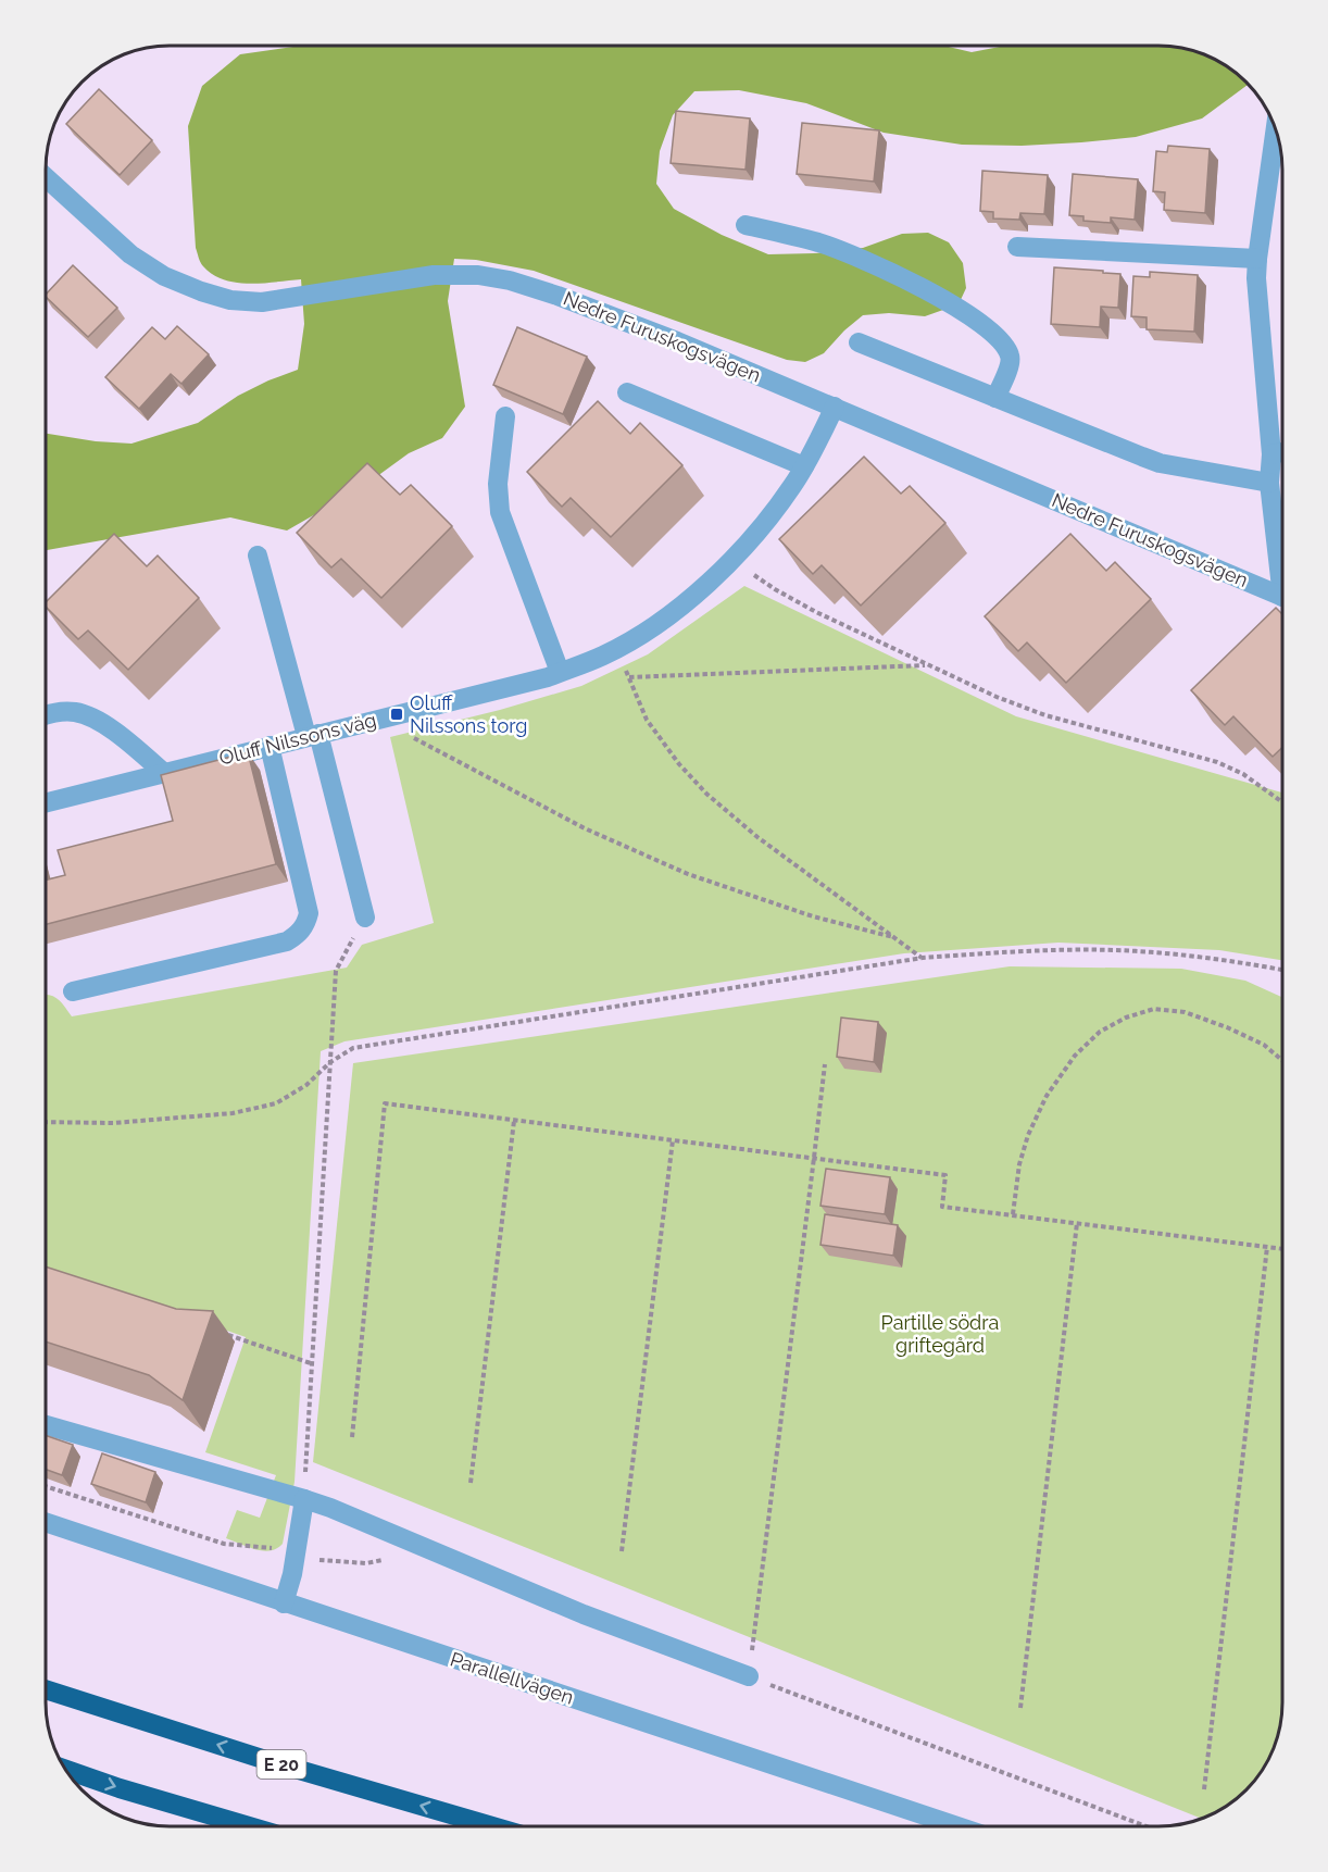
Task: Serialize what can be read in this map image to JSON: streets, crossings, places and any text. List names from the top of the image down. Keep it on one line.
{"streets":{"highway":["E 20"],"street":["Nedre Furuskogsvägen","Oluff Nilssons väg","Parallellvägen"]},"crossings":[["Nedre Furuskogsvägen","Oluff Nilssons väg"]],"parks":["Partille södra griftegård"],"places":{"transit":["Oluff Nilssons torg"]}}
